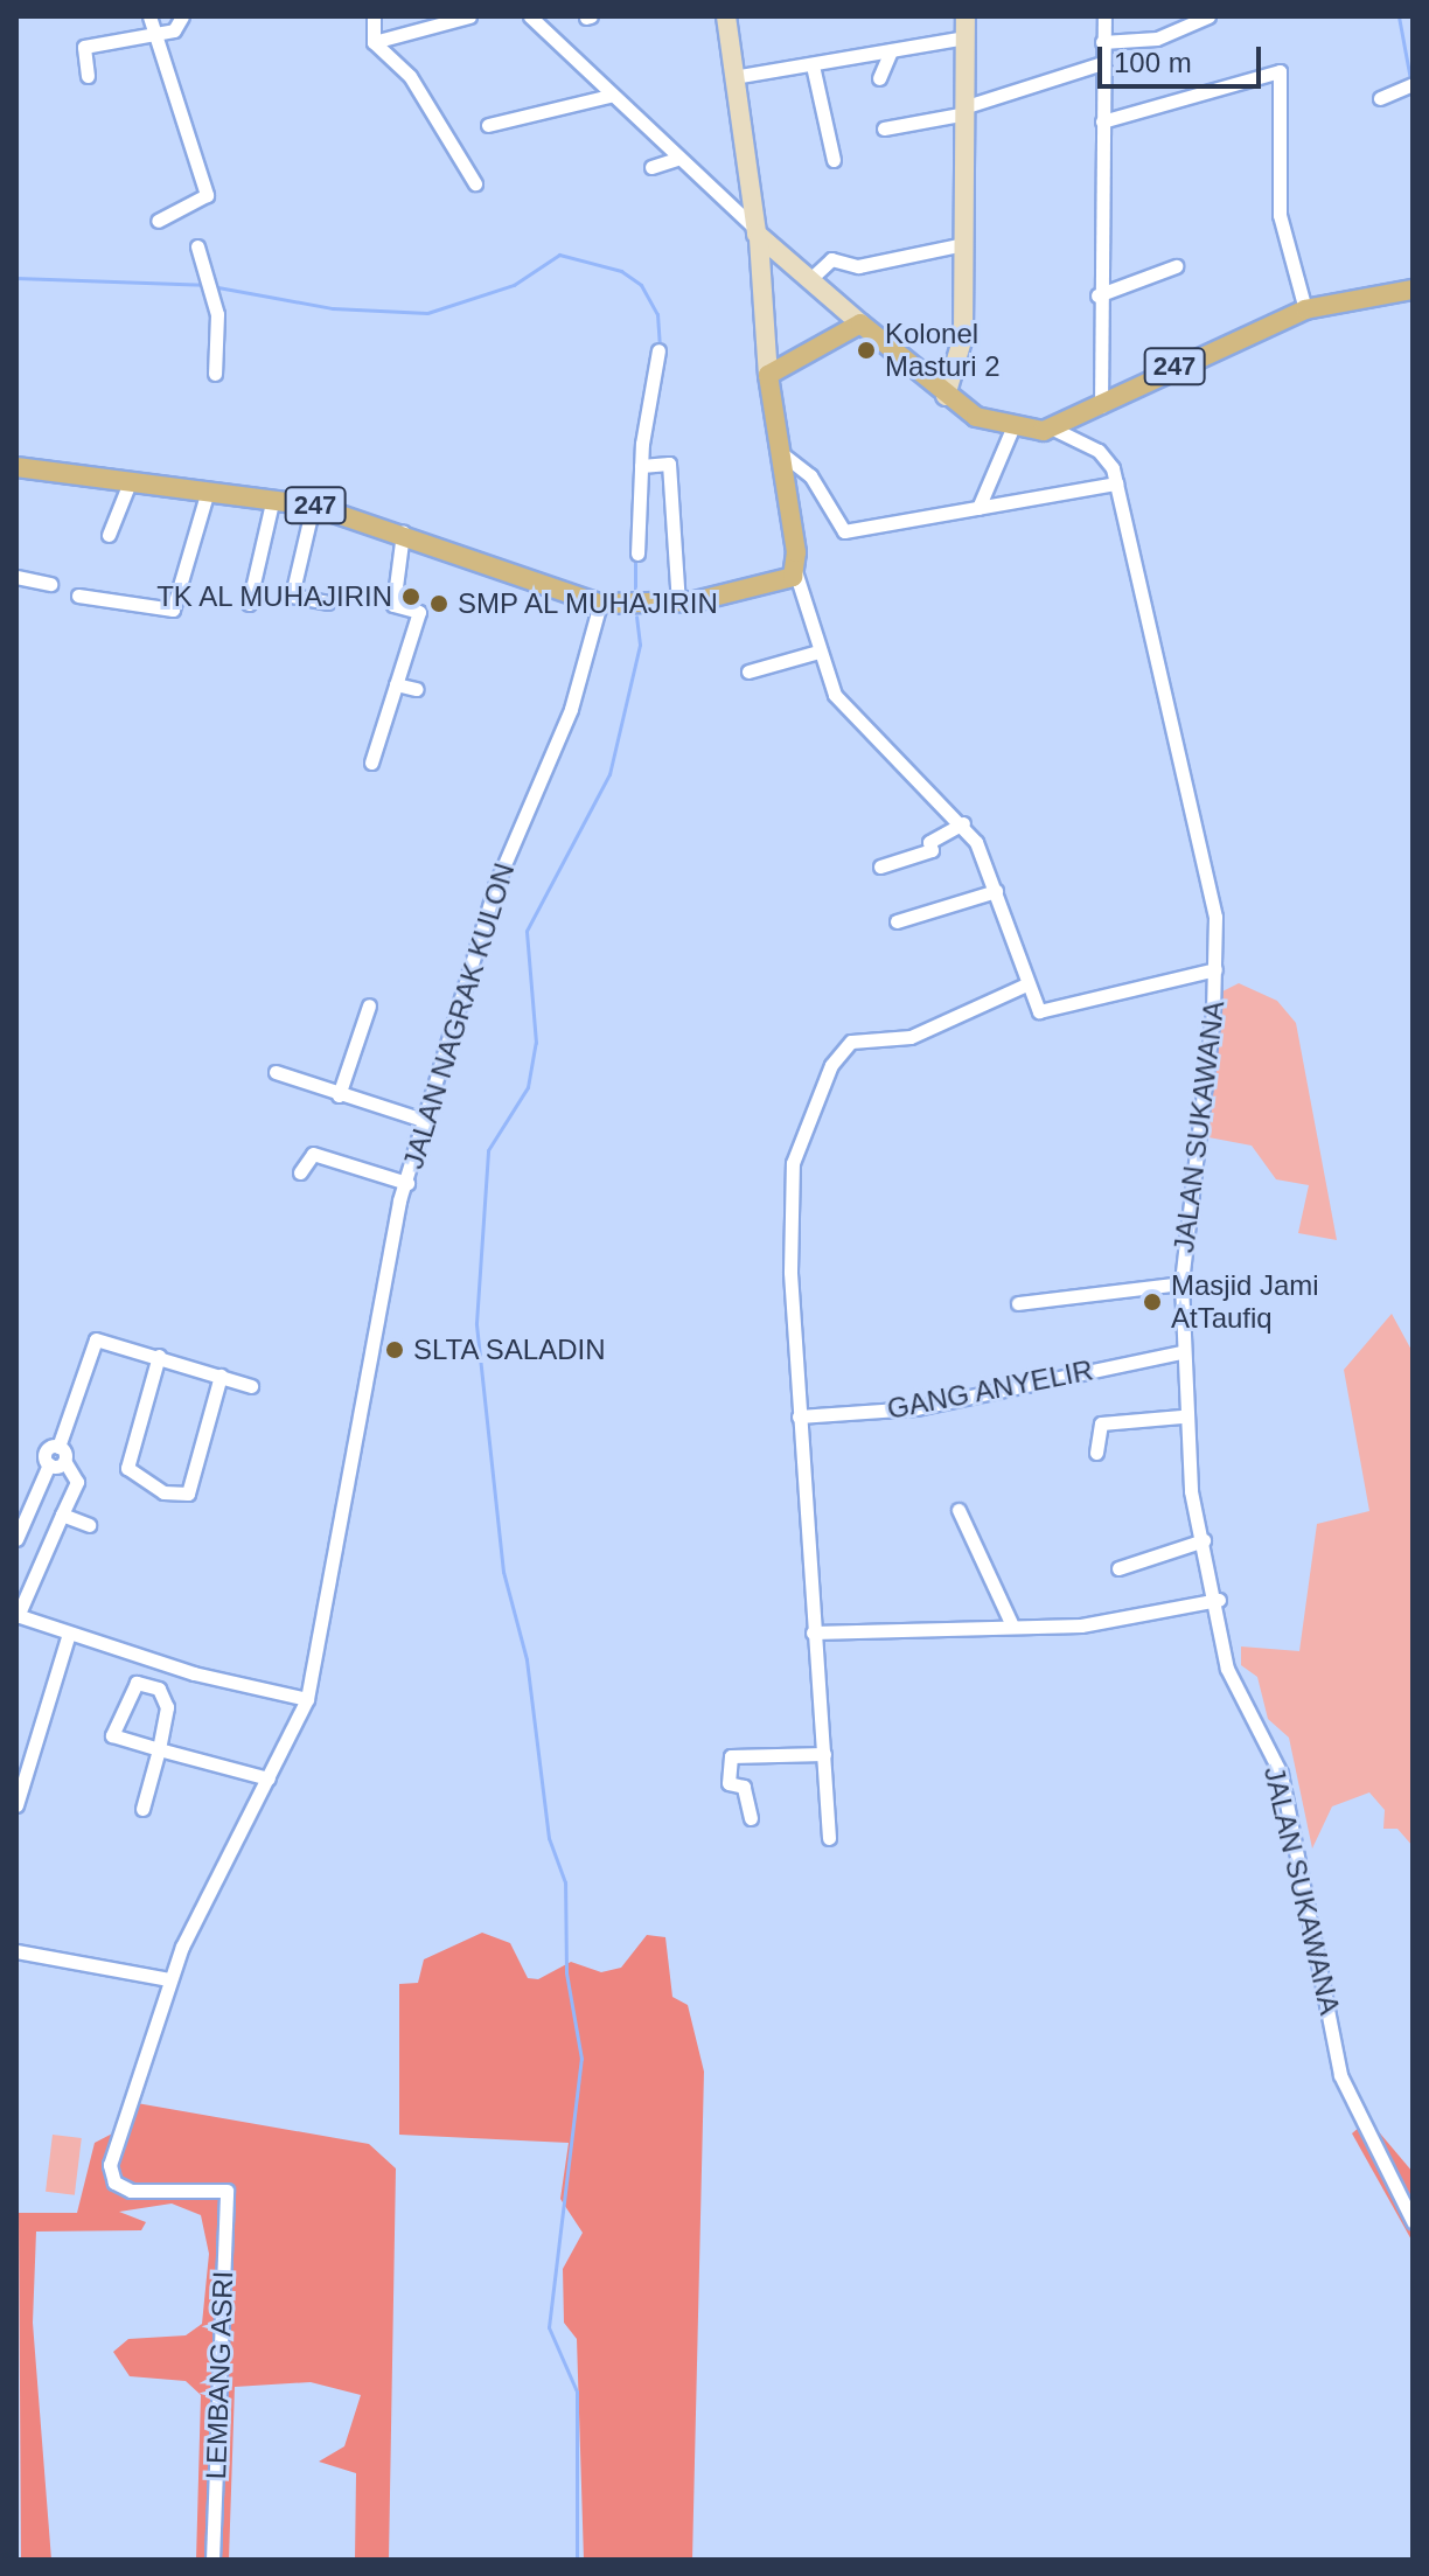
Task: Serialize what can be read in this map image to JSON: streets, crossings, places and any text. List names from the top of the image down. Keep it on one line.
{"streets":{"main road":["247"],"street":["JALAN NAGRAK KULON","JALAN SUKAWANA","GANG ANYELIR","LEMBANG ASRI"]},"crossings":[["247","JALAN NAGRAK KULON"],["247","JALAN SUKAWANA"],["JALAN NAGRAK KULON","LEMBANG ASRI"],["JALAN SUKAWANA","GANG ANYELIR"]],"places":["Kolonel Masturi 2","TK AL MUHAJIRIN","SMP AL MUHAJIRIN","Masjid Jami AtTaufiq","SLTA SALADIN"],"scale_bar":"100 m"}
